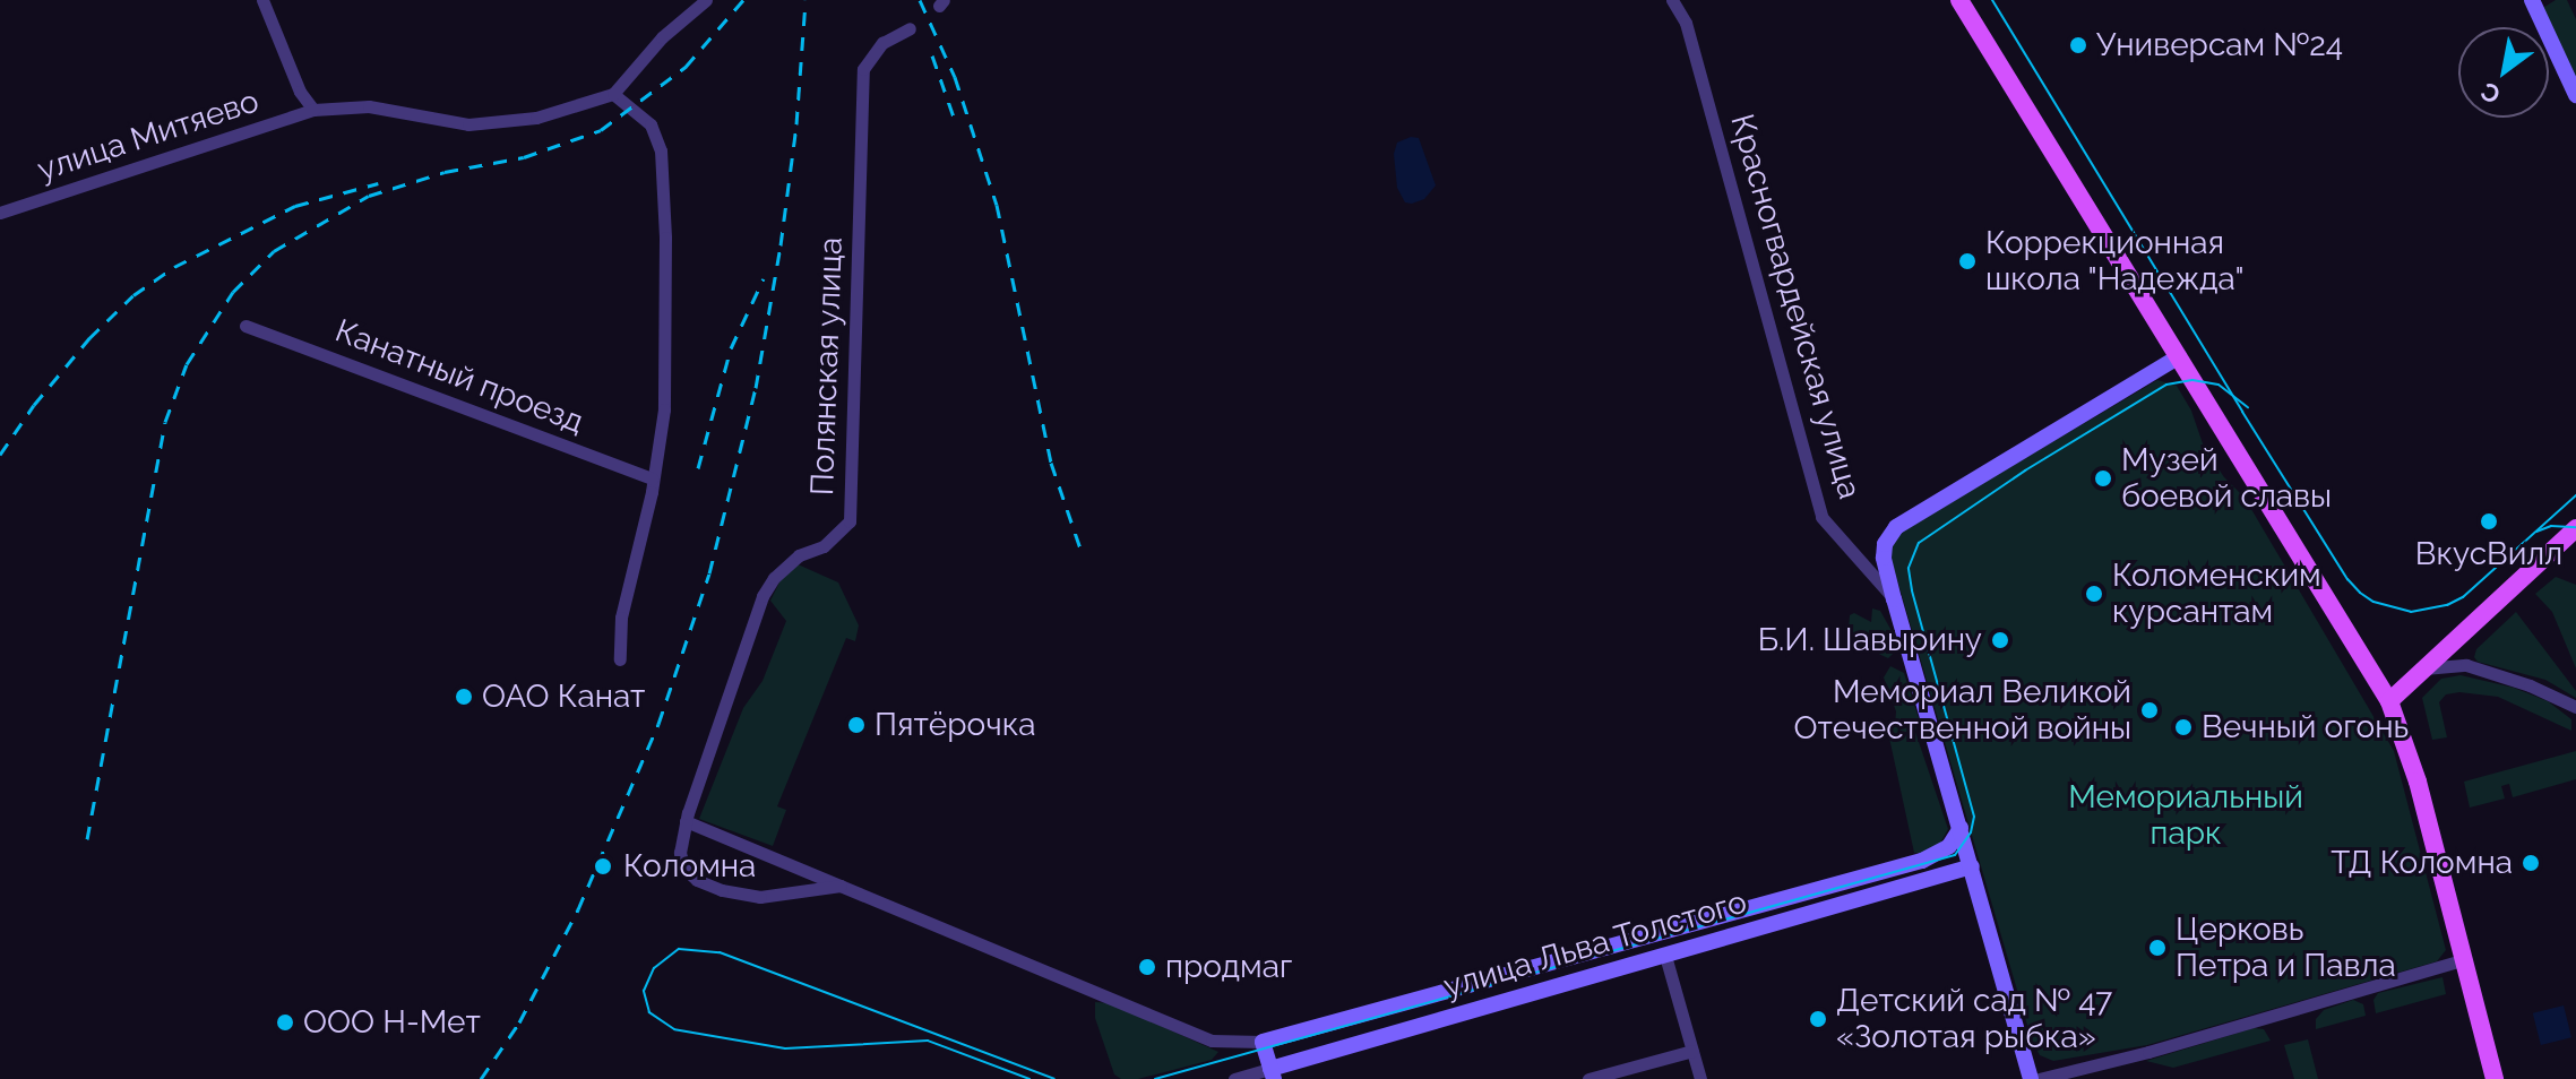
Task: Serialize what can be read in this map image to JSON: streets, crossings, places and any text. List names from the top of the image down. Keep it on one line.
{"streets":{"street":["улица Митяево","Красногвардейская улица","Полянская улица","Канатный проезд","улица Льва Толстого"]},"crossings":[["Красногвардейская улица","улица Льва Толстого"]],"parks":["Мемориальный парк"],"places":["Универсам №24","Коррекционная школа \"Надежда\"","Музей боевой славы","ВкусВилл","Коломенским курсантам","Б.И. Шавырину","ОАО Канат","Мемориал Великой Отечественной войны","Пятёрочка","Вечный огонь","ТД Коломна","Коломна","Церковь Петра и Павла","продмаг","Детский сад № 47 «Золотая рыбка»","ООО Н-Мет"],"north":"bottom left"}
